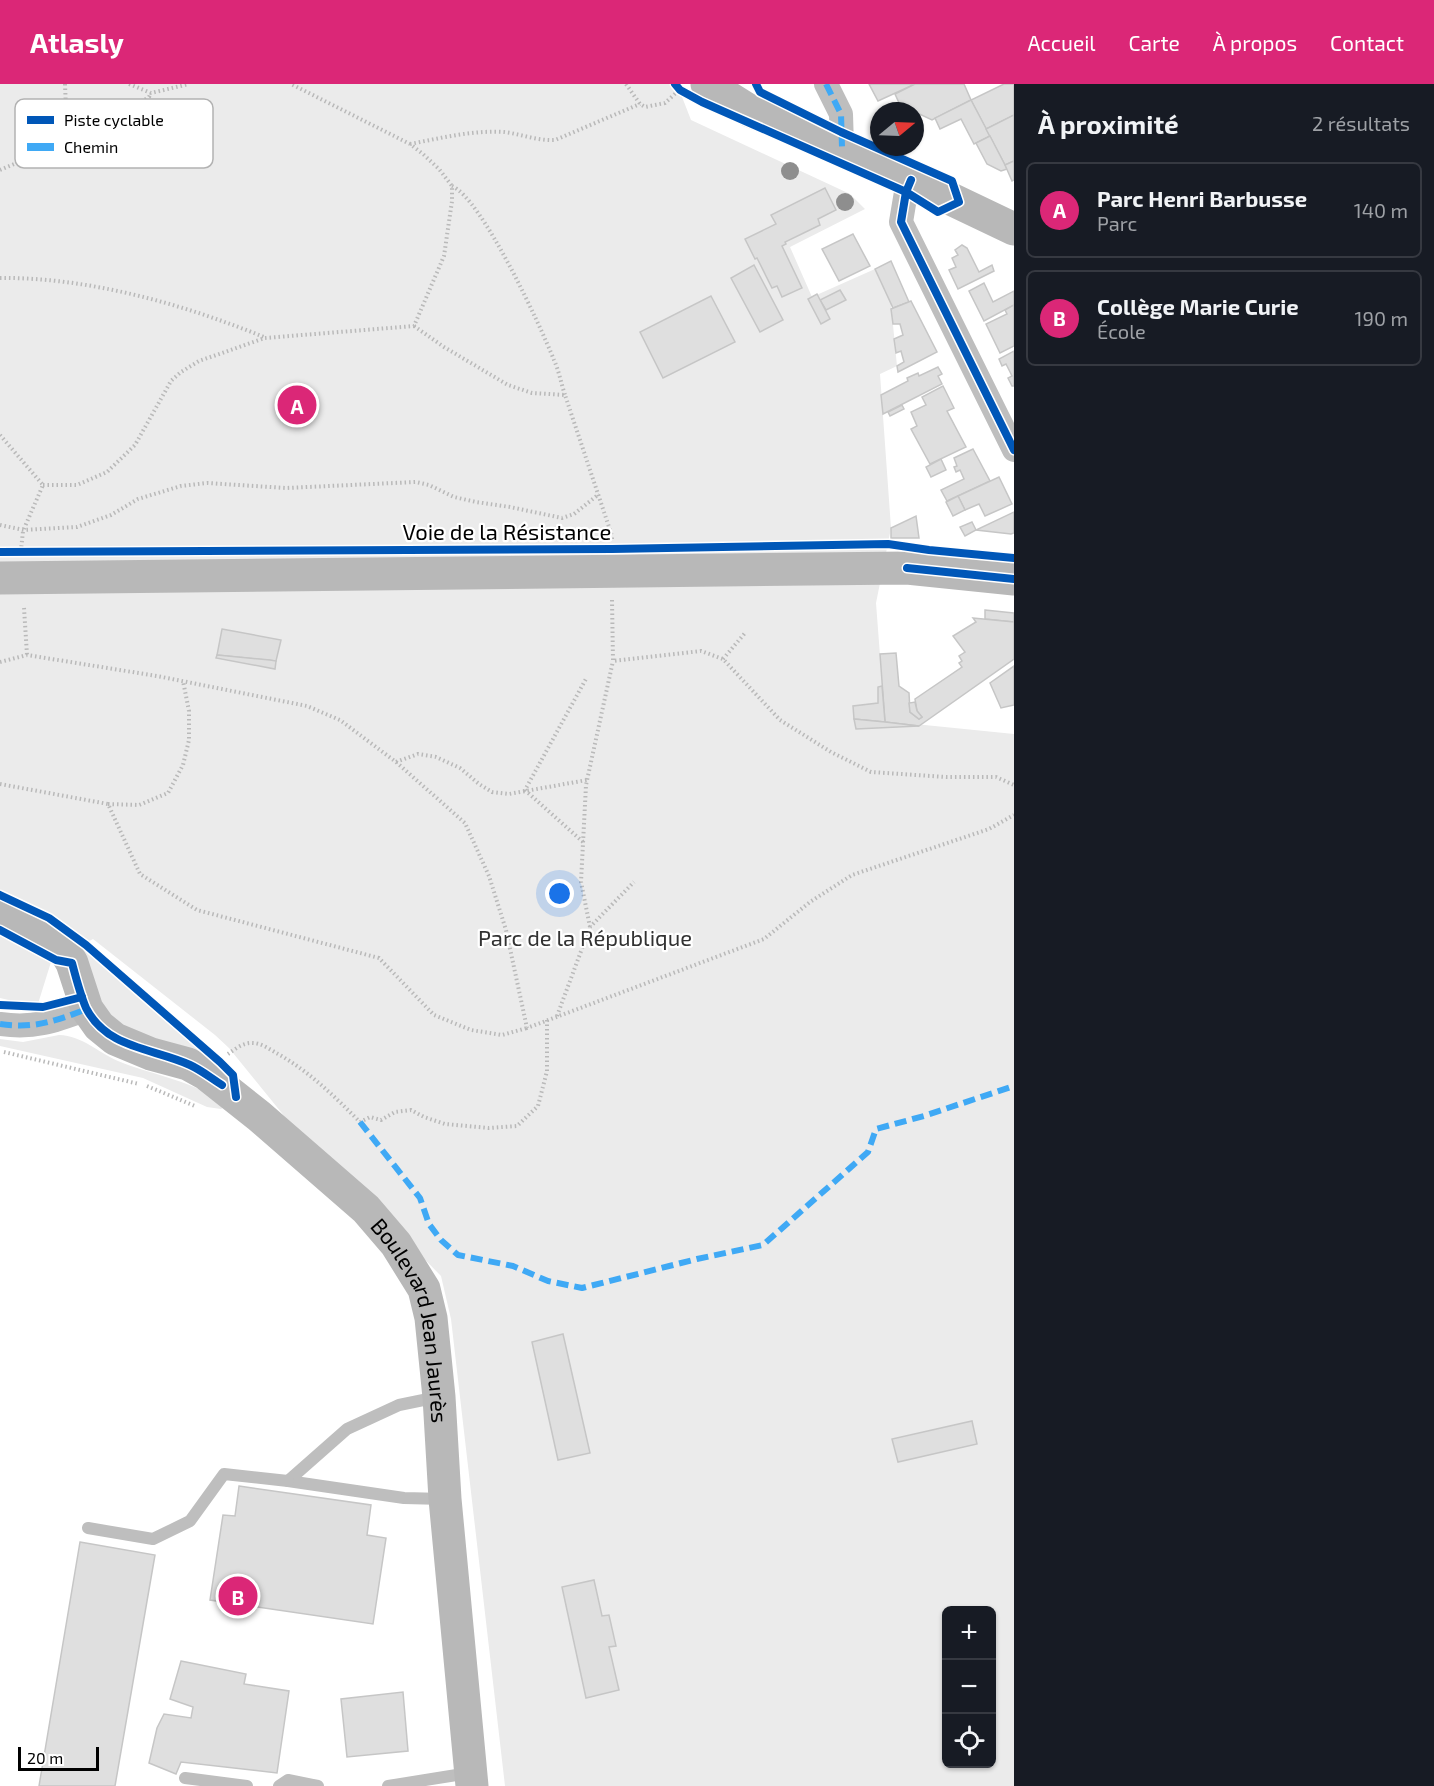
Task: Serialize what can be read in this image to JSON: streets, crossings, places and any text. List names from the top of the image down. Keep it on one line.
{"streets":{"street":["Voie de la Résistance","Boulevard Jean Jaurès"]},"parks":["Parc de la République"],"legend":["Piste cyclable","Chemin"],"scale_bar":"20 m","north":"right","page":{"header":"Atlasly","nav":["Accueil","Carte","À propos","Contact"],"heading":["À proximité","2 résultats"],"list":[{"mark":"A","name":"Parc Henri Barbusse","note":"Parc","value":"140 m"},{"mark":"B","name":"Collège Marie Curie","note":"École","value":"190 m"}],"pins":["A","B"],"map_buttons":["+","−"],"scale":"20 m"}}
